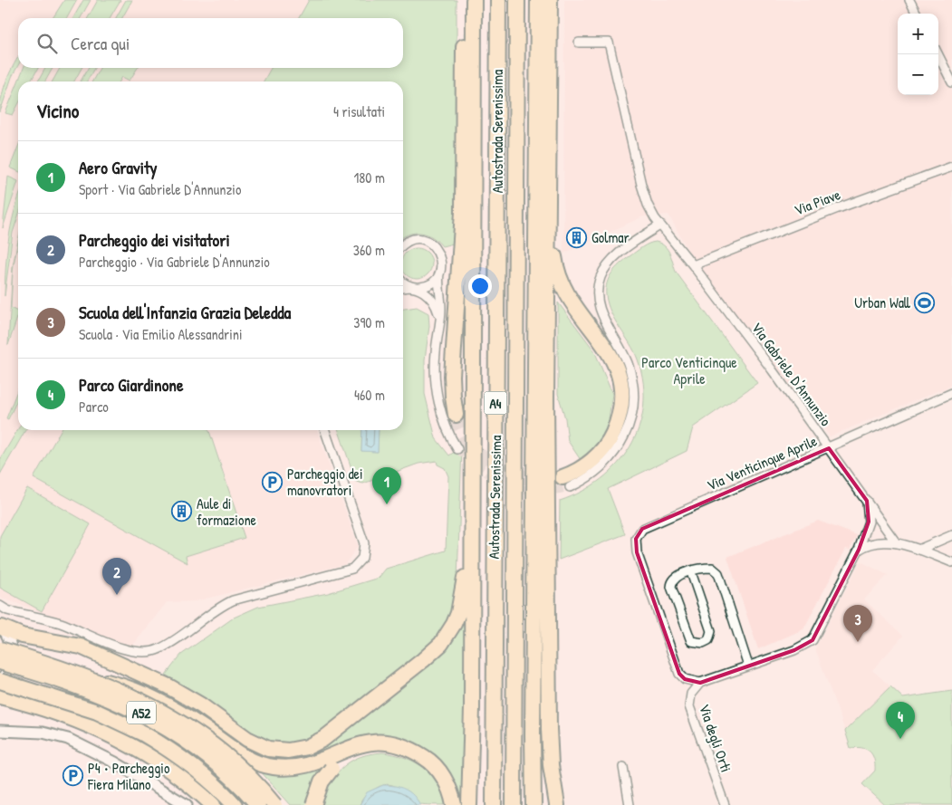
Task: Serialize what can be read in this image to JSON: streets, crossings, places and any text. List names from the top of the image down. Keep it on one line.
{"streets":{"highway":["Autostrada Serenissima","A4","A52"],"street":["Via Piave","Via Gabriele D'Annunzio","Via Venticinque Aprile","Via degli Orti"]},"crossings":[["Via Piave","Via Gabriele D'Annunzio"],["Via Gabriele D'Annunzio","Via Venticinque Aprile"],["Via Venticinque Aprile","Via degli Orti"]],"parks":["Parco Venticinque Aprile"],"places":{"building":["Golmar","Aule di formazione"],"sports":["Urban Wall"],"parking":["Parcheggio dei manovratori","P4 • Parcheggio Fiera Milano"]},"page":{"map_buttons":["+","−"],"search":"Cerca qui","heading":["Vicino","4 risultati"],"list":[{"mark":"1","name":"Aero Gravity","note":"Sport · Via Gabriele D'Annunzio","value":"180 m"},{"mark":"2","name":"Parcheggio dei visitatori","note":"Parcheggio · Via Gabriele D'Annunzio","value":"360 m"},{"mark":"3","name":"Scuola dell'Infanzia Grazia Deledda","note":"Scuola · Via Emilio Alessandrini","value":"390 m"},{"mark":"4","name":"Parco Giardinone","note":"Parco","value":"460 m"}],"pins":["1","2","3","4"]}}
